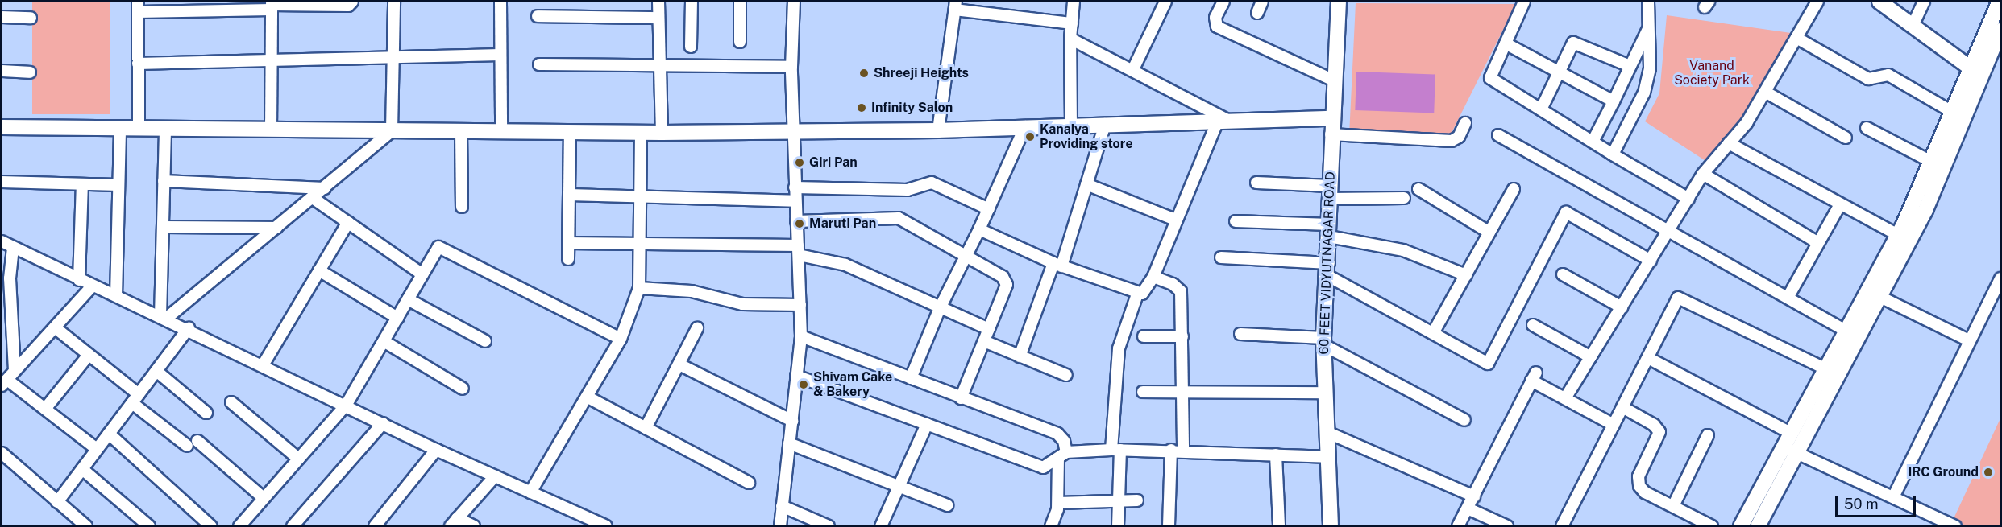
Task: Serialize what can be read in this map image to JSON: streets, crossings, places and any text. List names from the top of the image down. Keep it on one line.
{"streets":{"street":["60 FEET VIDYUTNAGAR ROAD"]},"parks":["Vanand Society Park"],"places":["Shreeji Heights","Infinity Salon","Kanaiya Providing store","Giri Pan","Maruti Pan","Shivam Cake & Bakery","IRC Ground"],"scale_bar":"50 m"}
